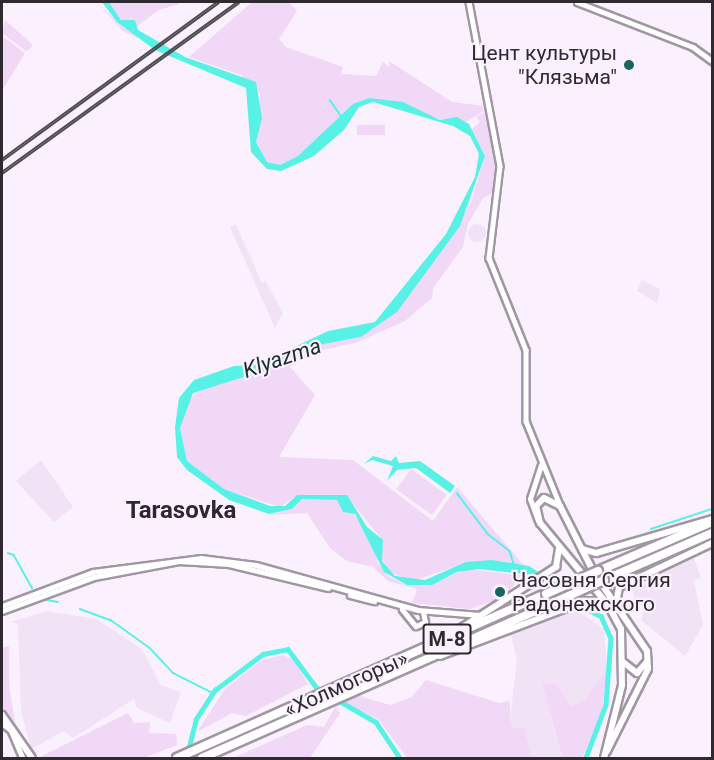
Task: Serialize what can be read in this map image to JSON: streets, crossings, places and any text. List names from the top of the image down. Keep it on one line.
{"streets":{"highway":["М-8","«Холмогоры»"]},"districts":["Tarasovka"],"water":["Klyazma"],"places":["Цент культуры \"Клязьма\"","Часовня Сергия Радонежского"]}
